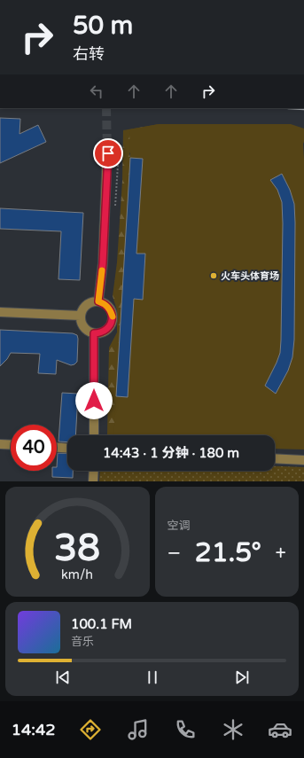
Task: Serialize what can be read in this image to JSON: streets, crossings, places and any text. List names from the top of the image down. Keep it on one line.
{"places":["火车头体育场"],"page":{"turn":["50 m","右转"],"limit":"40","trip":"14:43 · 1 分钟 · 180 m","tile":"空调","heat":["−","21.5°","+"],"song":["100.1 FM","音乐"],"tabs":"14:42","gauge":["38","km/h"]}}
